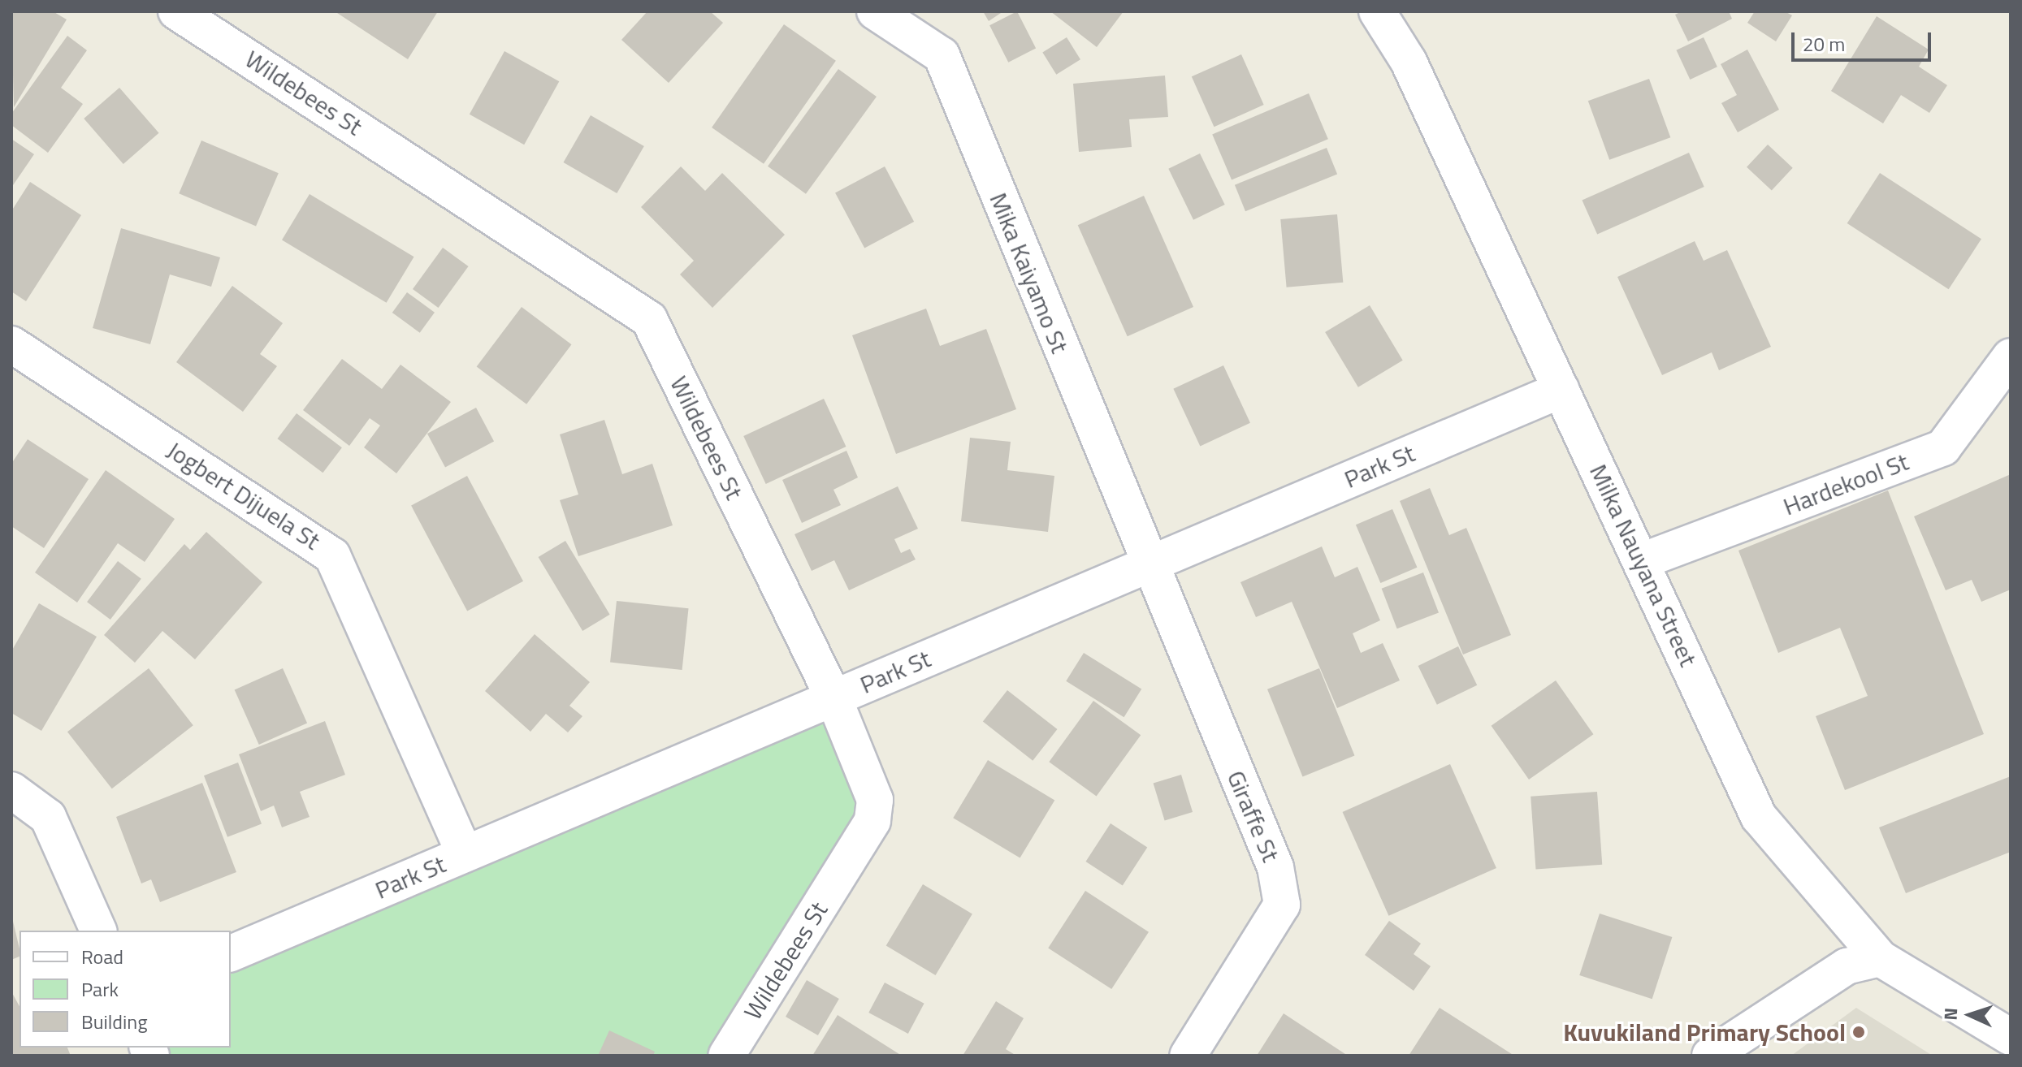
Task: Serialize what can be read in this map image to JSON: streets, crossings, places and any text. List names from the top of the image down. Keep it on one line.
{"streets":{"street":["Wildebees St","Mika Kaiyamo St","Park St","Hardekool St","Jogbert Dijuela St","Milka Nauyana Street","Giraffe St"]},"crossings":[["Wildebees St","Park St"],["Mika Kaiyamo St","Park St"],["Mika Kaiyamo St","Giraffe St"],["Park St","Jogbert Dijuela St"],["Park St","Milka Nauyana Street"],["Park St","Giraffe St"],["Hardekool St","Milka Nauyana Street"]],"places":["Kuvukiland Primary School"],"legend":["Road","Park","Building"],"scale_bar":"20 m","north":"left"}
